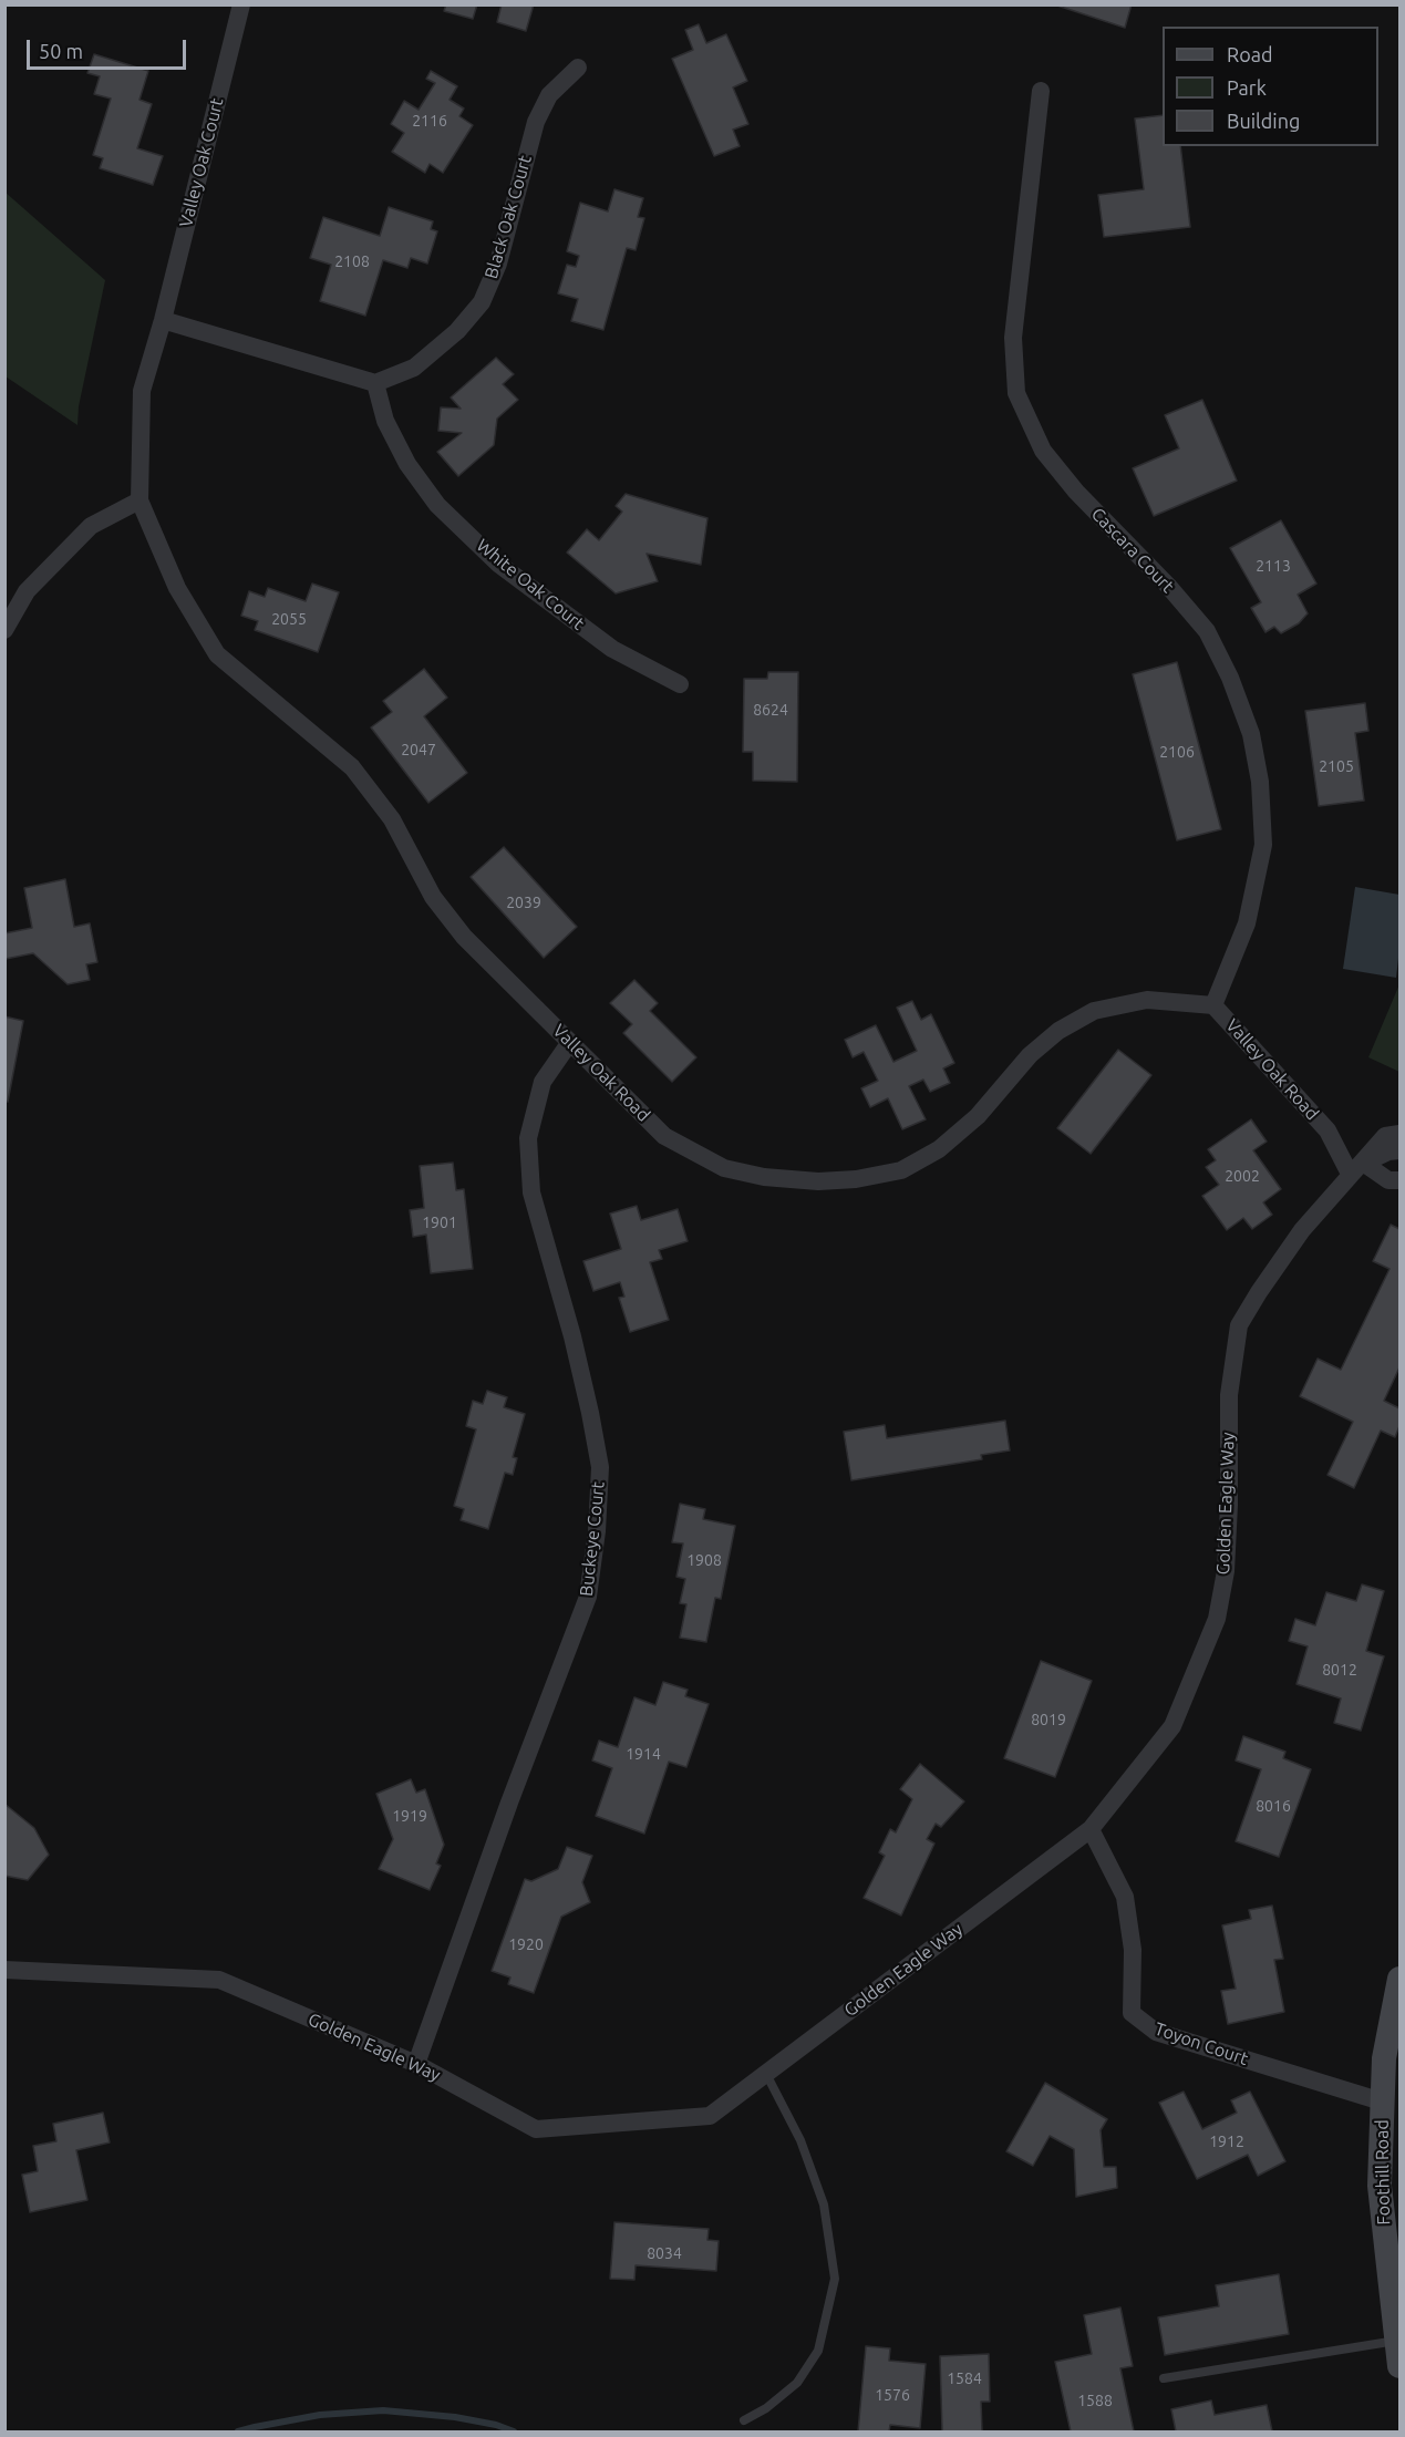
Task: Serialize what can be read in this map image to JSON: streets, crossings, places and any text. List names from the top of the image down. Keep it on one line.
{"streets":{"main road":["Foothill Road"],"street":["Valley Oak Court","Black Oak Court","Cascara Court","White Oak Court","Valley Oak Road","Golden Eagle Way","Buckeye Court","Toyon Court"]},"crossings":[["Valley Oak Court","Valley Oak Road"],["Black Oak Court","White Oak Court"],["Cascara Court","Valley Oak Road"],["Valley Oak Road","Golden Eagle Way"],["Valley Oak Road","Buckeye Court"],["Golden Eagle Way","Buckeye Court"],["Golden Eagle Way","Toyon Court"],["Toyon Court","Foothill Road"]],"house_numbers":["2116","2108","2113","2055","8624","2047","2106","2105","2039","2002","1901","1908","8012","8019","1914","8016","1919","1920","1912","8034","1584","1576","1588"],"legend":["Road","Park","Building"],"scale_bar":"50 m"}
